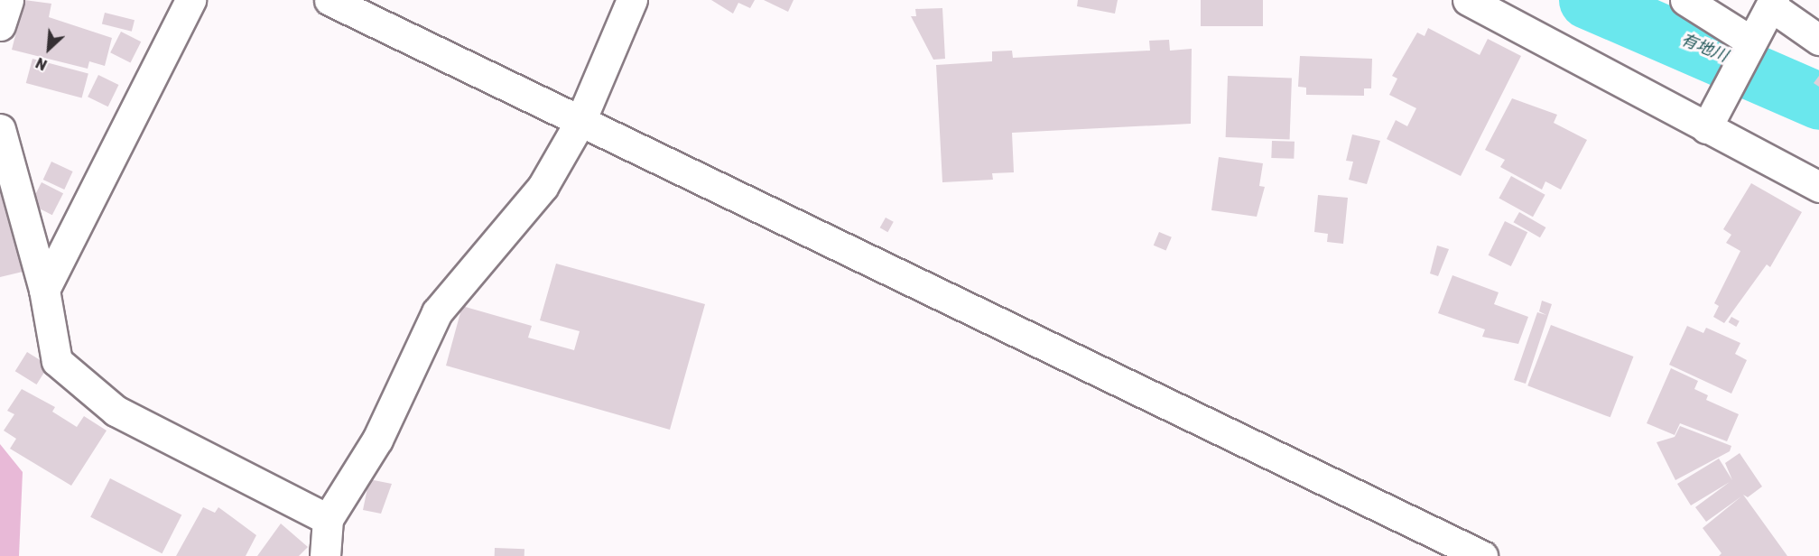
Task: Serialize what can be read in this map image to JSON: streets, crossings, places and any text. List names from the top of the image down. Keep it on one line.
{"water":["有地川"],"north":"bottom left"}
